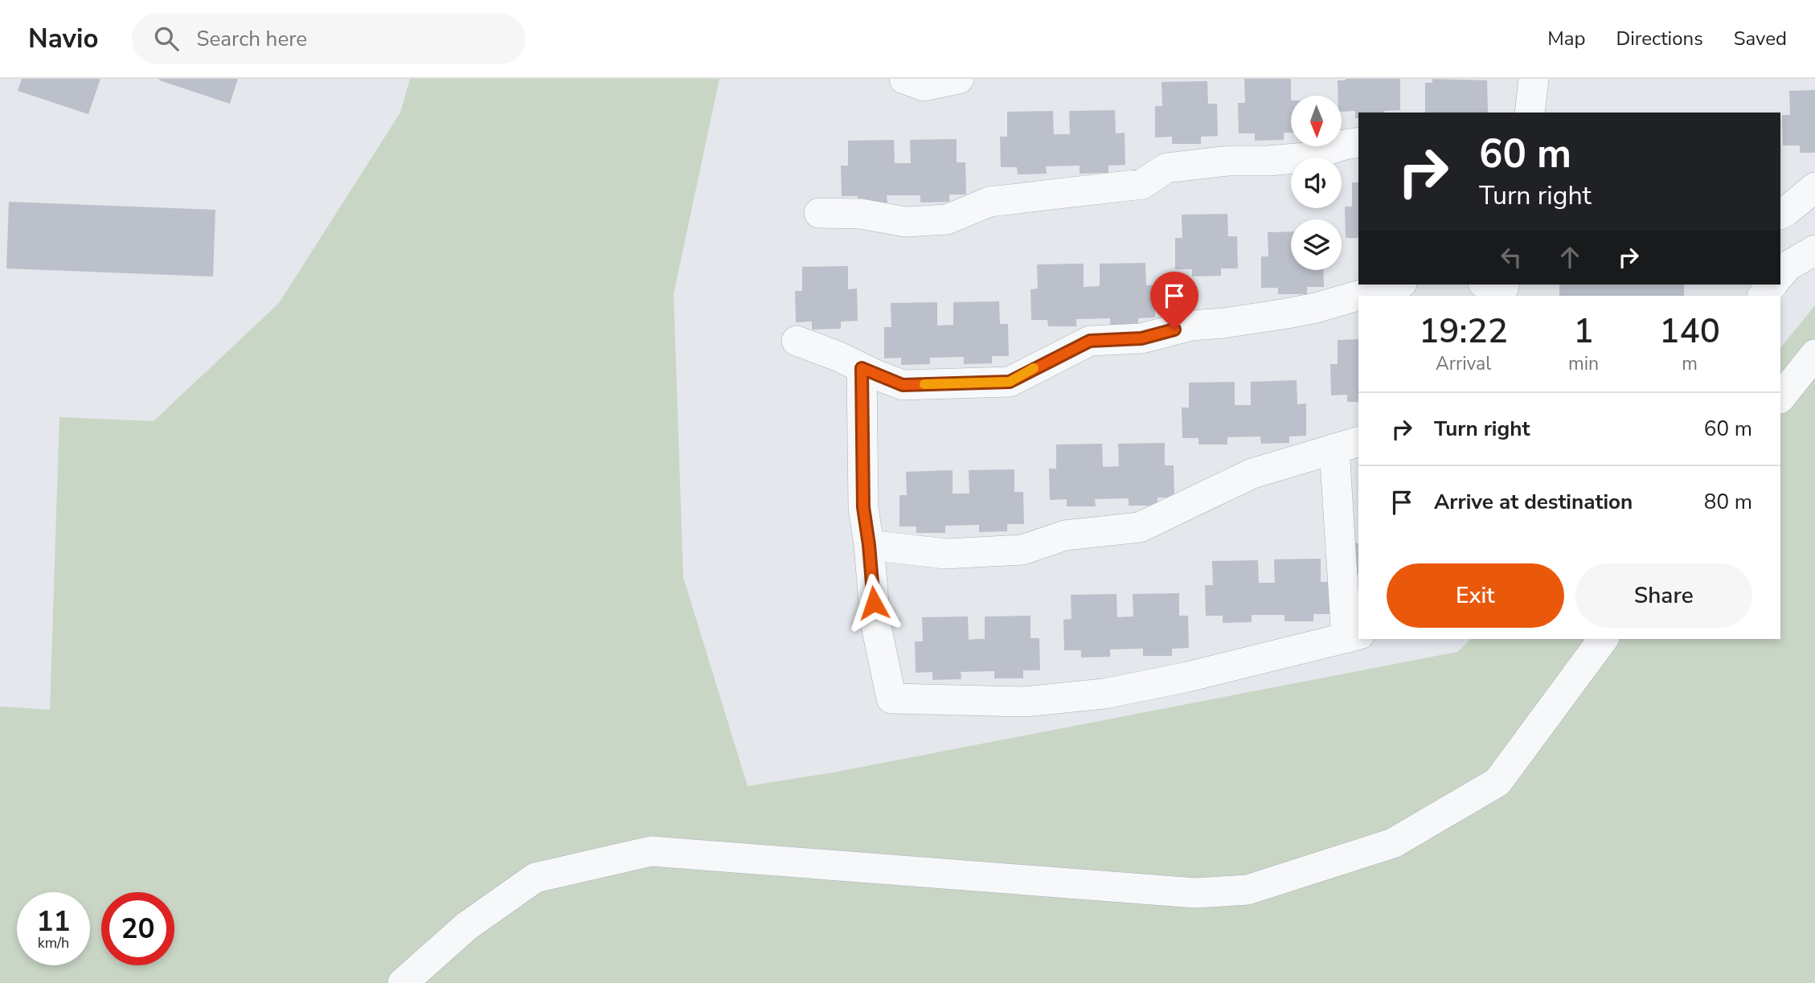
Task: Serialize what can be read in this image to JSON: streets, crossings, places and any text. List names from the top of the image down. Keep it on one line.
{"north":"bottom","page":{"header":"Navio","search":"Search here","nav":["Map","Directions","Saved"],"turn":["60 m","Turn right"],"eta":["19:22","Arrival","1","min","140","m"],"list":[{"name":"Turn right","value":"60 m"},{"name":"Arrive at destination","value":"80 m"}],"buttons":["Exit","Share"],"speed":"11 km/h","limit":"20"}}
